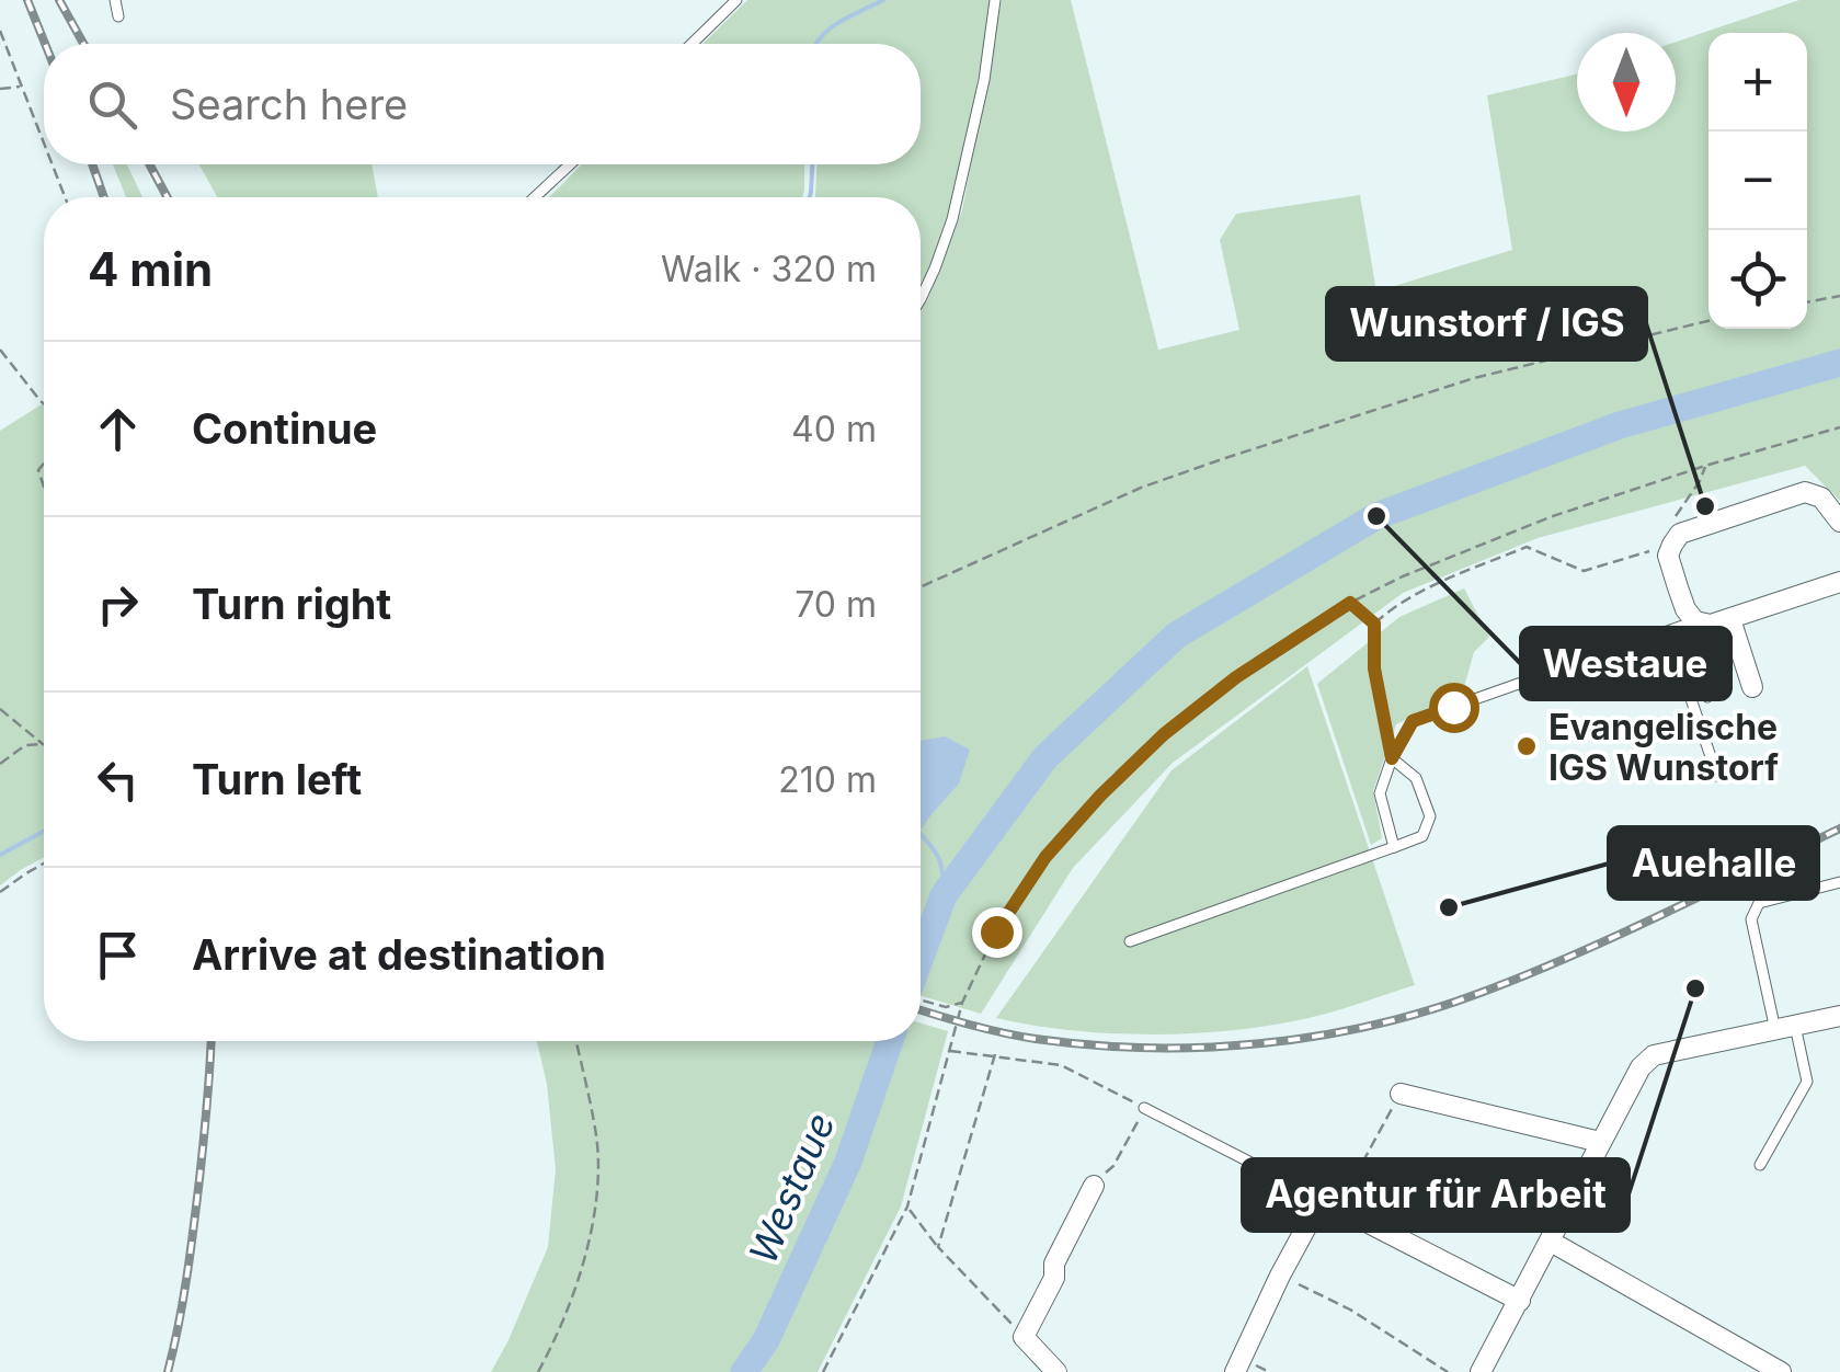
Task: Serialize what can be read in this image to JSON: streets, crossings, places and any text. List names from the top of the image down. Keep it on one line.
{"water":["Westaue"],"places":["Wunstorf / IGS","Westaue","Evangelische IGS Wunstorf","Auehalle","Agentur für Arbeit"],"north":"bottom","page":{"map_buttons":["+","−"],"search":"Search here","heading":["4 min","Walk · 320 m"],"list":[["Continue","40 m"],["Turn right","70 m"],["Turn left","210 m"],"Arrive at destination"]}}
